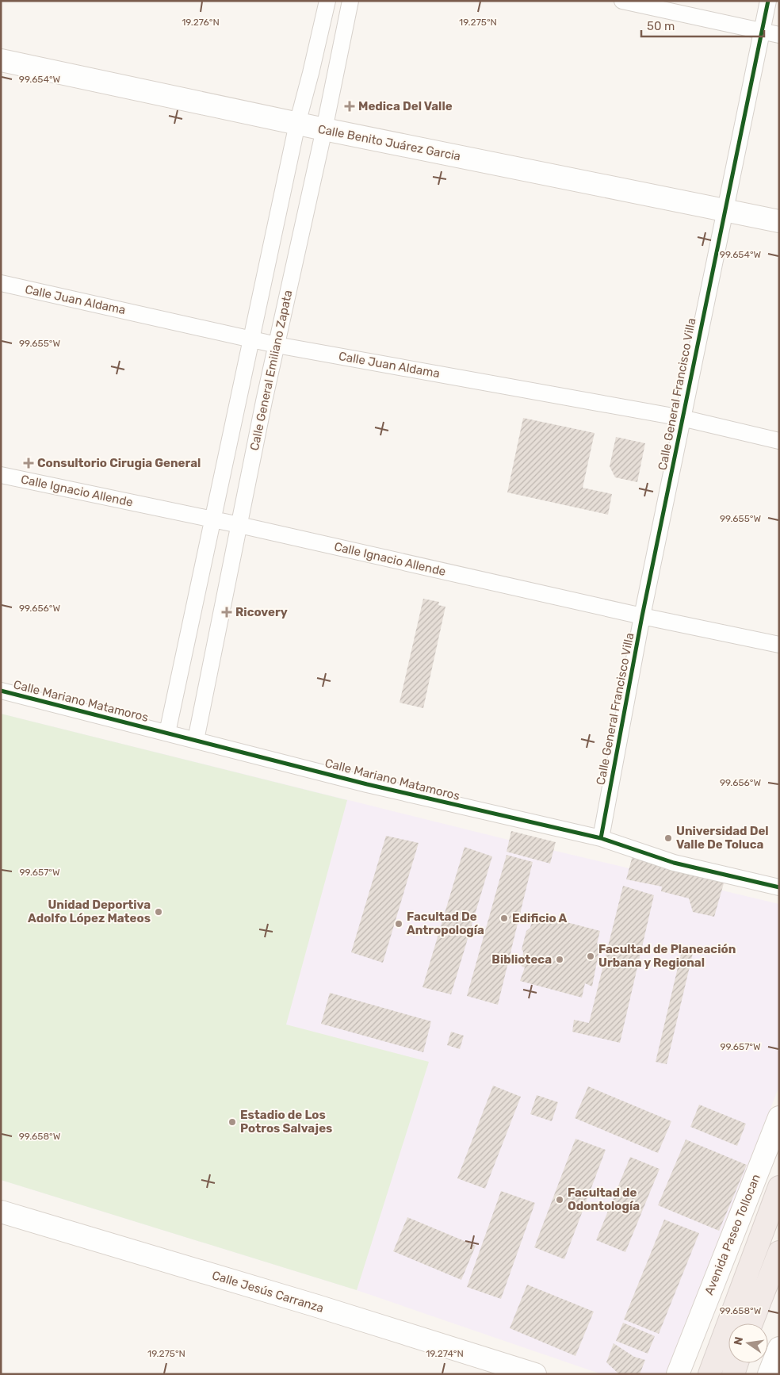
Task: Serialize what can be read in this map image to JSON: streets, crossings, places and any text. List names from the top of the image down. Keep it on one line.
{"streets":{"main road":["Calle Benito Juárez Garcia","Avenida Paseo Tollocan","Calle Jesús Carranza"],"street":["Calle Juan Aldama","Calle General Emiliano Zapata","Calle General Francisco Villa","Calle Ignacio Allende","Calle Mariano Matamoros"]},"crossings":[["Calle Benito Juárez Garcia","Calle General Emiliano Zapata"],["Calle Benito Juárez Garcia","Calle General Francisco Villa"],["Calle Juan Aldama","Calle General Emiliano Zapata"],["Calle Juan Aldama","Calle General Francisco Villa"],["Calle General Emiliano Zapata","Calle Ignacio Allende"],["Calle General Emiliano Zapata","Calle Mariano Matamoros"],["Calle General Francisco Villa","Calle Ignacio Allende"],["Calle General Francisco Villa","Calle Mariano Matamoros"]],"places":{"health":["Medica Del Valle","Consultorio Cirugia General","Ricovery"],"other":["Universidad Del Valle De Toluca","Unidad Deportiva Adolfo López Mateos","Edificio A","Facultad De Antropología","Facultad de Planeación Urbana y Regional","Biblioteca","Estadio de Los Potros Salvajes","Facultad de Odontología"]},"scale_bar":"50 m","north":"left","coordinates":["19.276°N","19.275°N","99.654°W","99.655°W","99.656°W","99.657°W","99.658°W","19.274°N"]}
